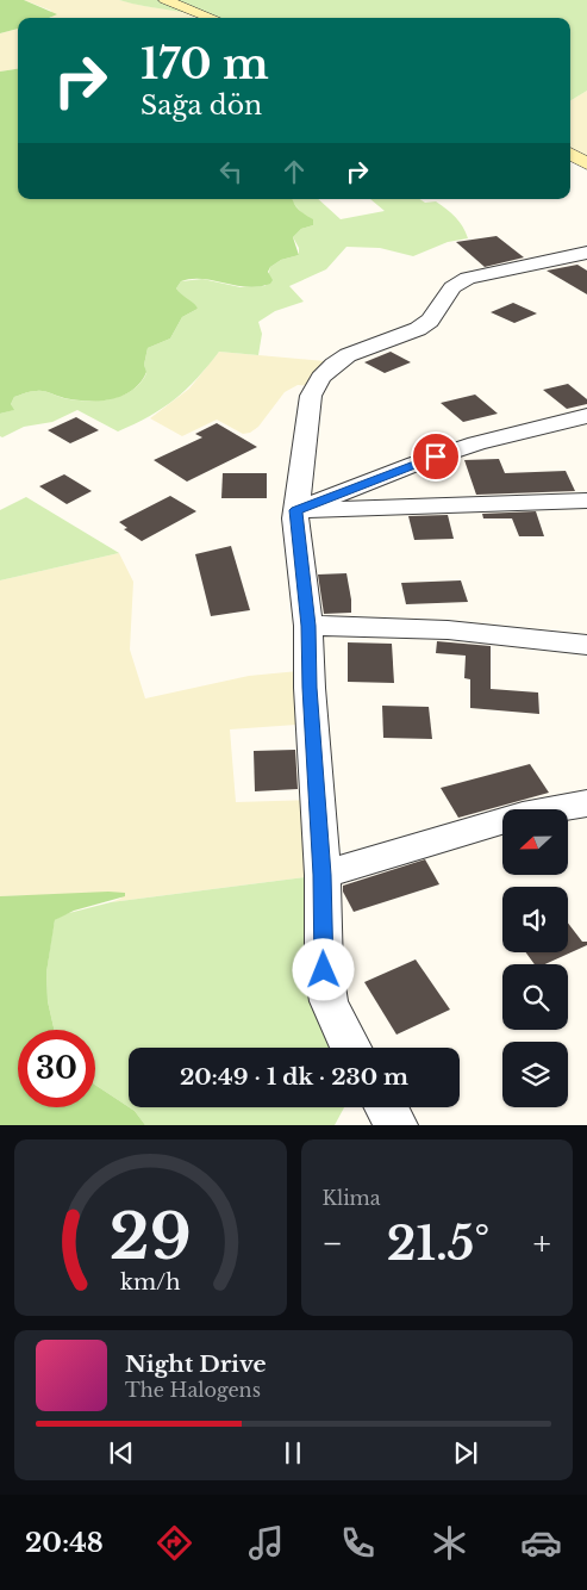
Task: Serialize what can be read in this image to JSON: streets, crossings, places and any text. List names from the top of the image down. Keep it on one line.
{"north":"left","page":{"turn":["170 m","Sağa dön"],"limit":"30","trip":"20:49 · 1 dk · 230 m","tile":"Klima","heat":["−","21.5°","+"],"song":["Night Drive","The Halogens"],"tabs":"20:48","gauge":["29","km/h"]}}
